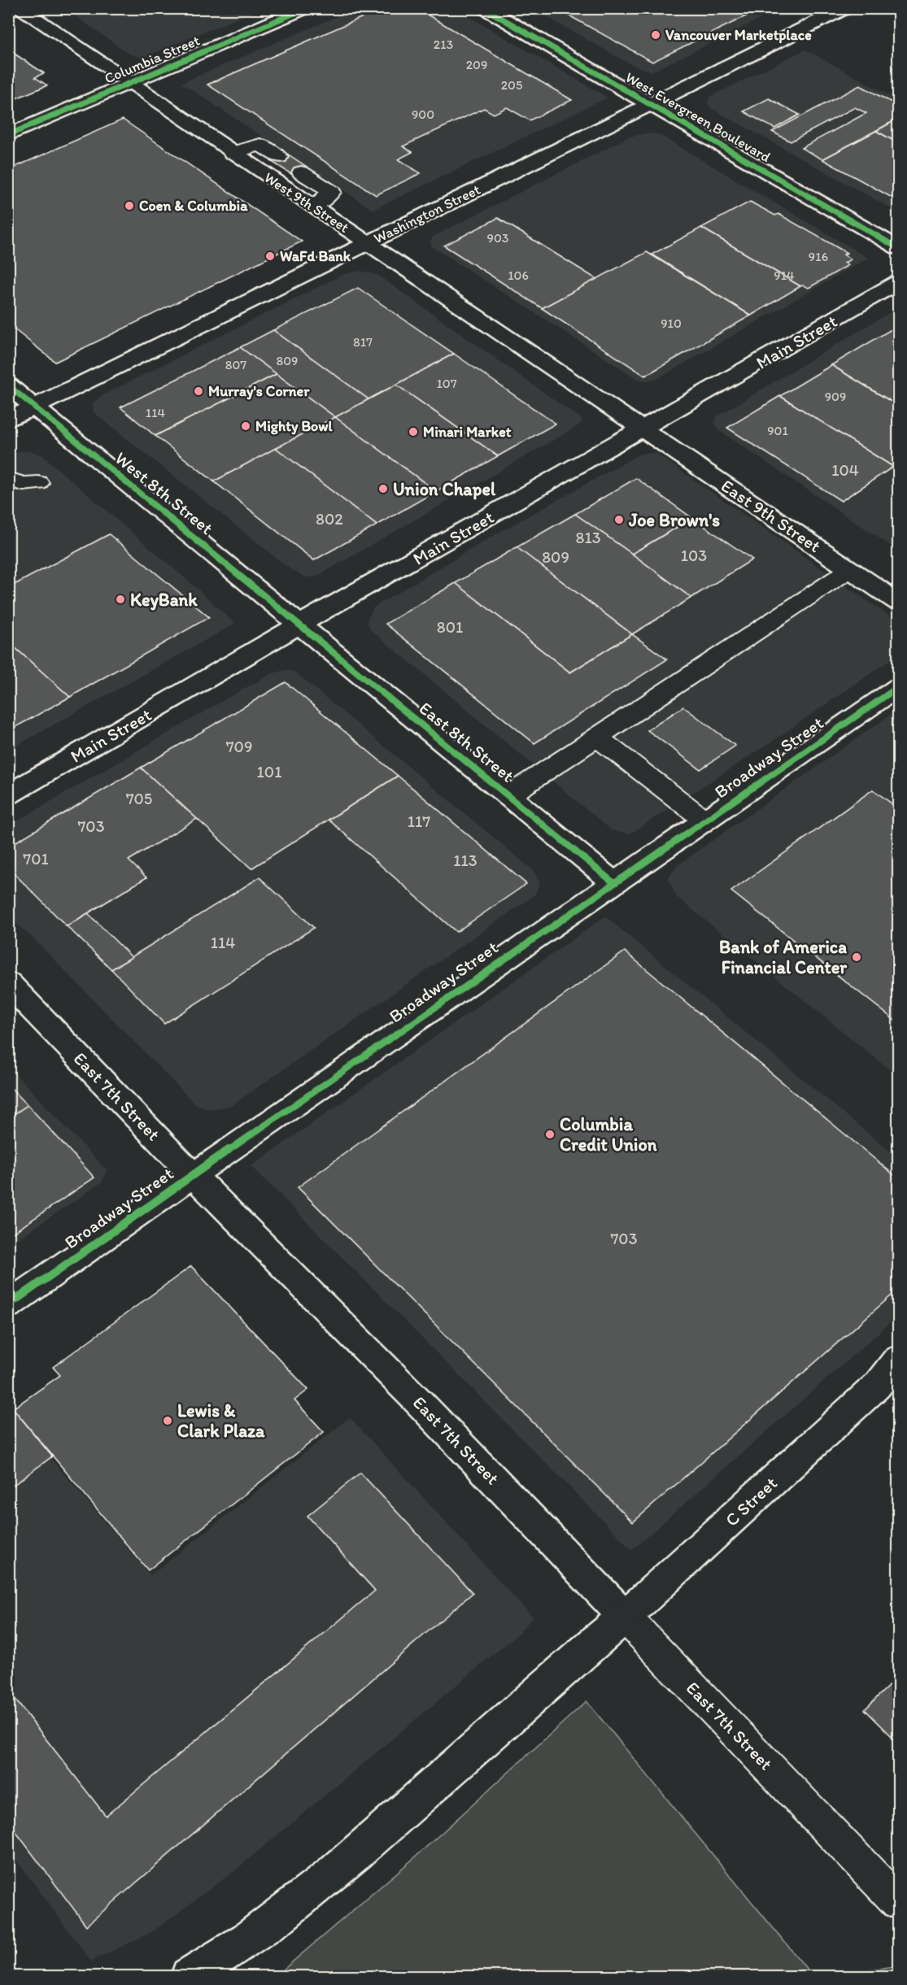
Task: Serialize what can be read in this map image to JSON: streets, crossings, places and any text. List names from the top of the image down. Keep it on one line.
{"streets":{"main road":["Columbia Street","West Evergreen Boulevard","West 9th Street","Washington Street","Main Street","West 8th Street","East 9th Street","East 8th Street","Broadway Street","East 7th Street","C Street"]},"crossings":[["Columbia Street","West 9th Street"],["West Evergreen Boulevard","Washington Street"],["West 9th Street","Washington Street"],["West 9th Street","Main Street"],["West 9th Street","East 9th Street"],["Washington Street","West 8th Street"],["Main Street","West 8th Street"],["Main Street","East 9th Street"],["Main Street","East 8th Street"],["West 8th Street","East 8th Street"],["East 8th Street","Broadway Street"],["Broadway Street","East 7th Street"],["East 7th Street","C Street"]],"places":["Vancouver Marketplace","Coen & Columbia","WaFd Bank","Murray's Corner","Mighty Bowl","Minari Market","Union Chapel","Joe Brown's","KeyBank","Bank of America Financial Center","Columbia Credit Union","Lewis & Clark Plaza"],"house_numbers":["213","209","205","900","903","916","106","914","910","817","809","807","107","909","114","901","104","802","813","103","809","801","709","101","705","117","703","701","113","114","703"]}
